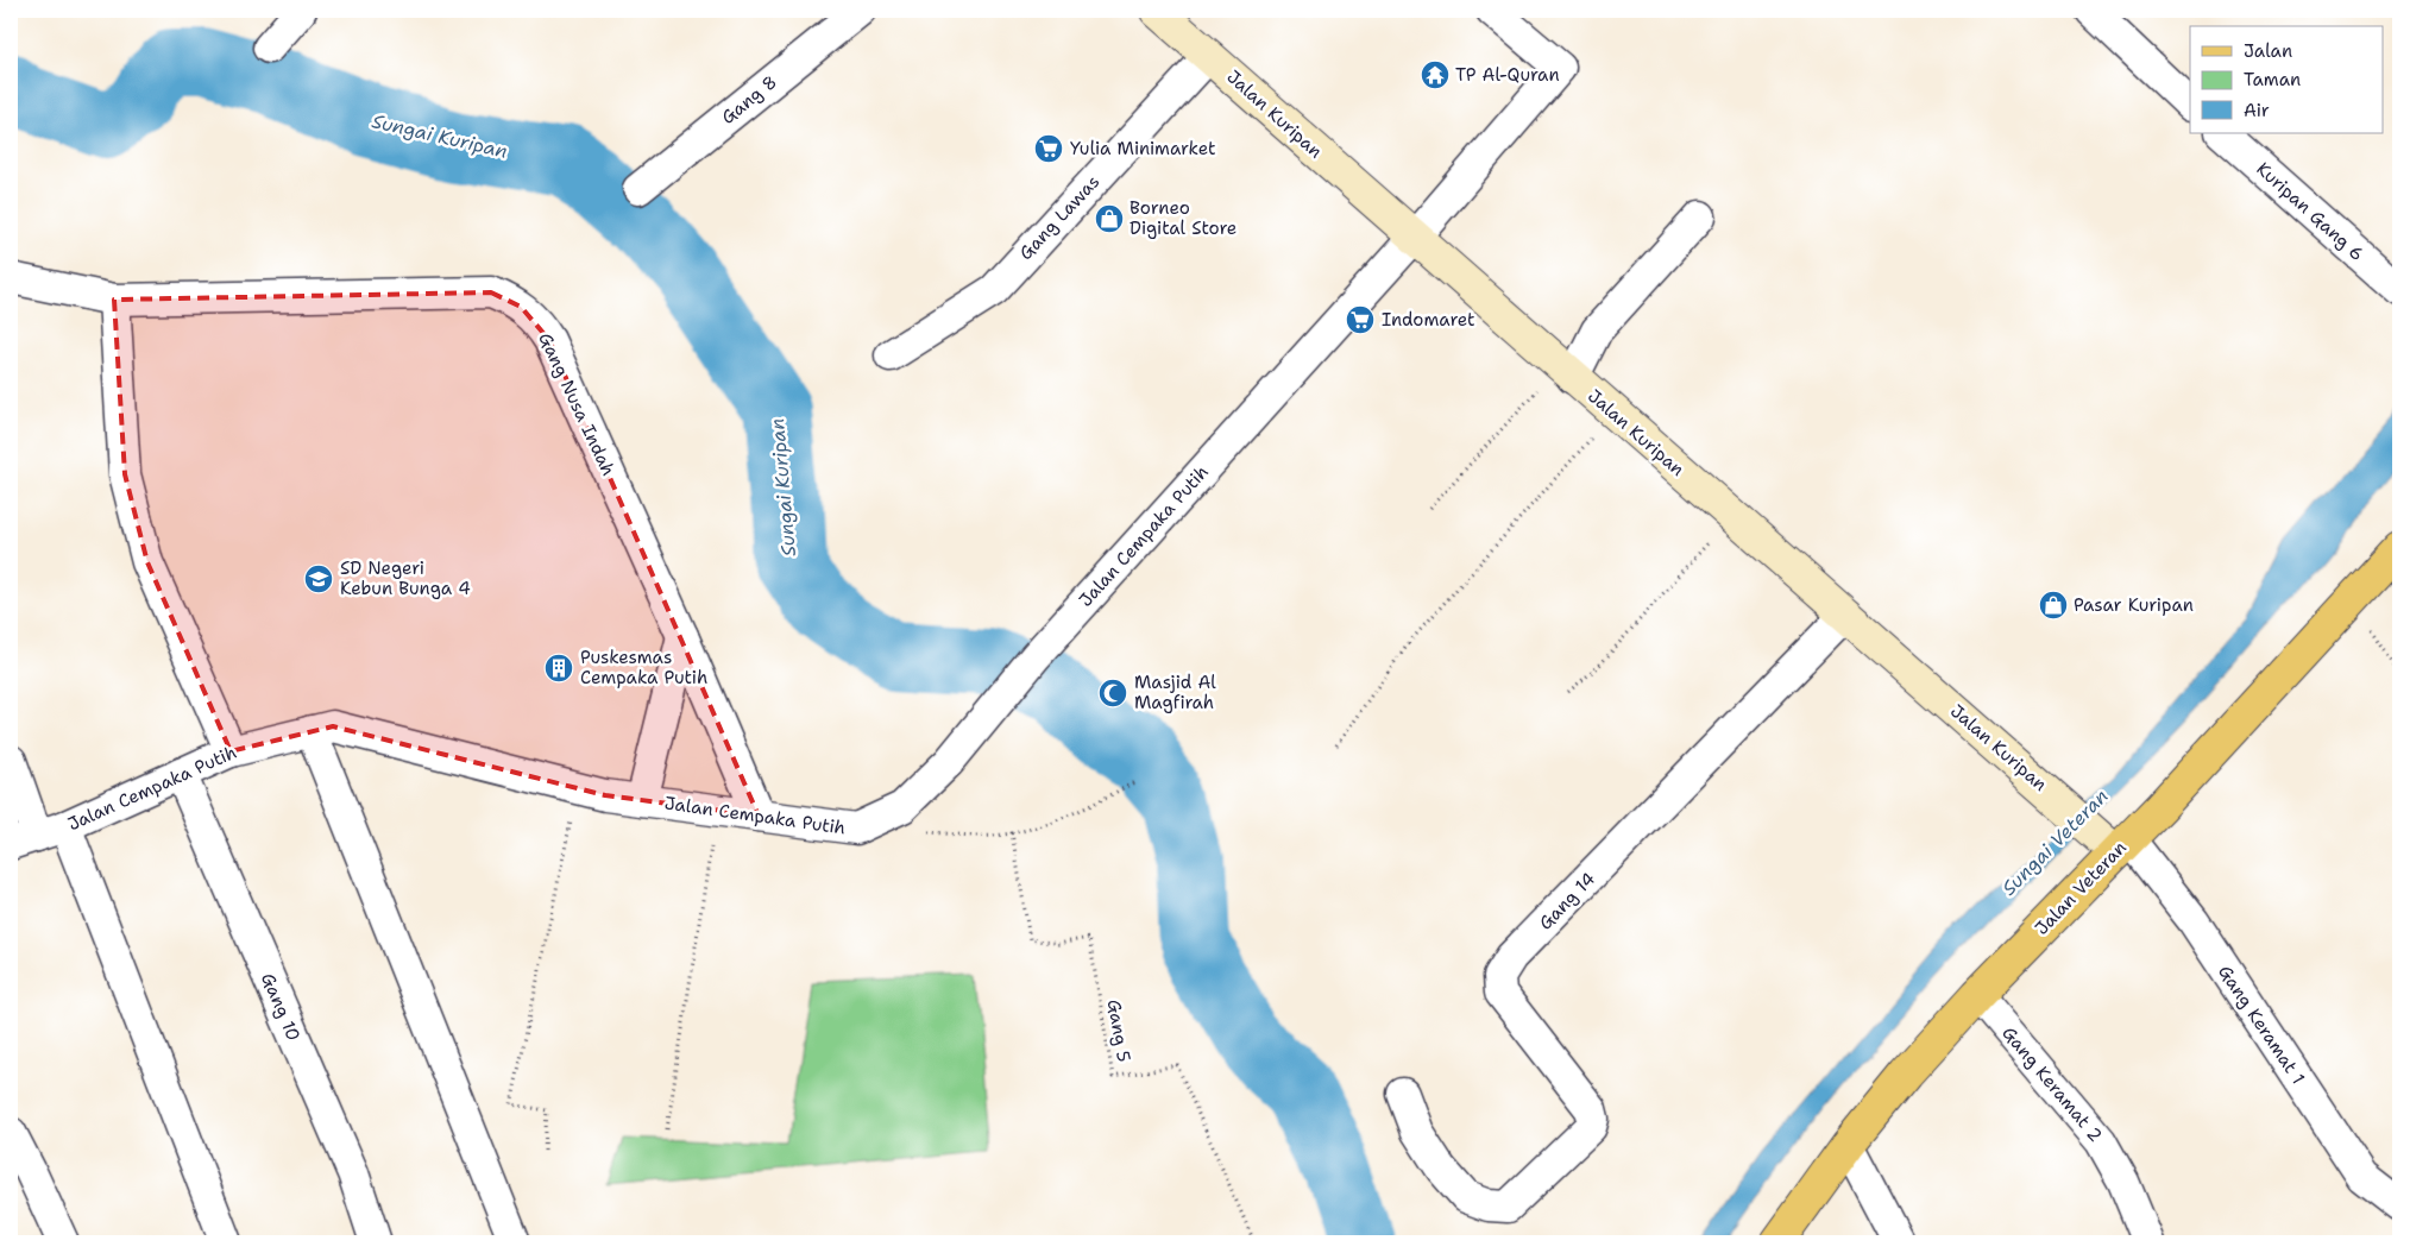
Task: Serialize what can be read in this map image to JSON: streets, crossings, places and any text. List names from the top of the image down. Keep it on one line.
{"streets":{"main road":["Jalan Kuripan","Jalan Veteran"],"street":["Gang 8","Kuripan Gang 6","Gang Lawas","Gang Nusa Indah","Jalan Cempaka Putih","Gang 14","Gang 10","Gang Keramat 1","Gang Keramat 2"],"path":["Gang 5"]},"crossings":[["Jalan Kuripan","Gang Lawas"],["Jalan Kuripan","Jalan Cempaka Putih"],["Jalan Kuripan","Jalan Veteran"],["Jalan Kuripan","Gang 14"],["Jalan Kuripan","Gang Keramat 1"],["Gang Nusa Indah","Jalan Cempaka Putih"],["Jalan Cempaka Putih","Gang 10"],["Jalan Veteran","Gang Keramat 1"],["Jalan Veteran","Gang Keramat 2"]],"water":["Sungai Kuripan","Sungai Veteran"],"places":{"temple":["TP Al-Quran"],"supermarket":["Yulia Minimarket","Indomaret"],"shop":["Borneo Digital Store","Pasar Kuripan"],"school or university":["SD Negeri Kebun Bunga 4"],"building":["Puskesmas Cempaka Putih"],"mosque":["Masjid Al Magfirah"]},"legend":["Jalan","Taman","Air"]}
